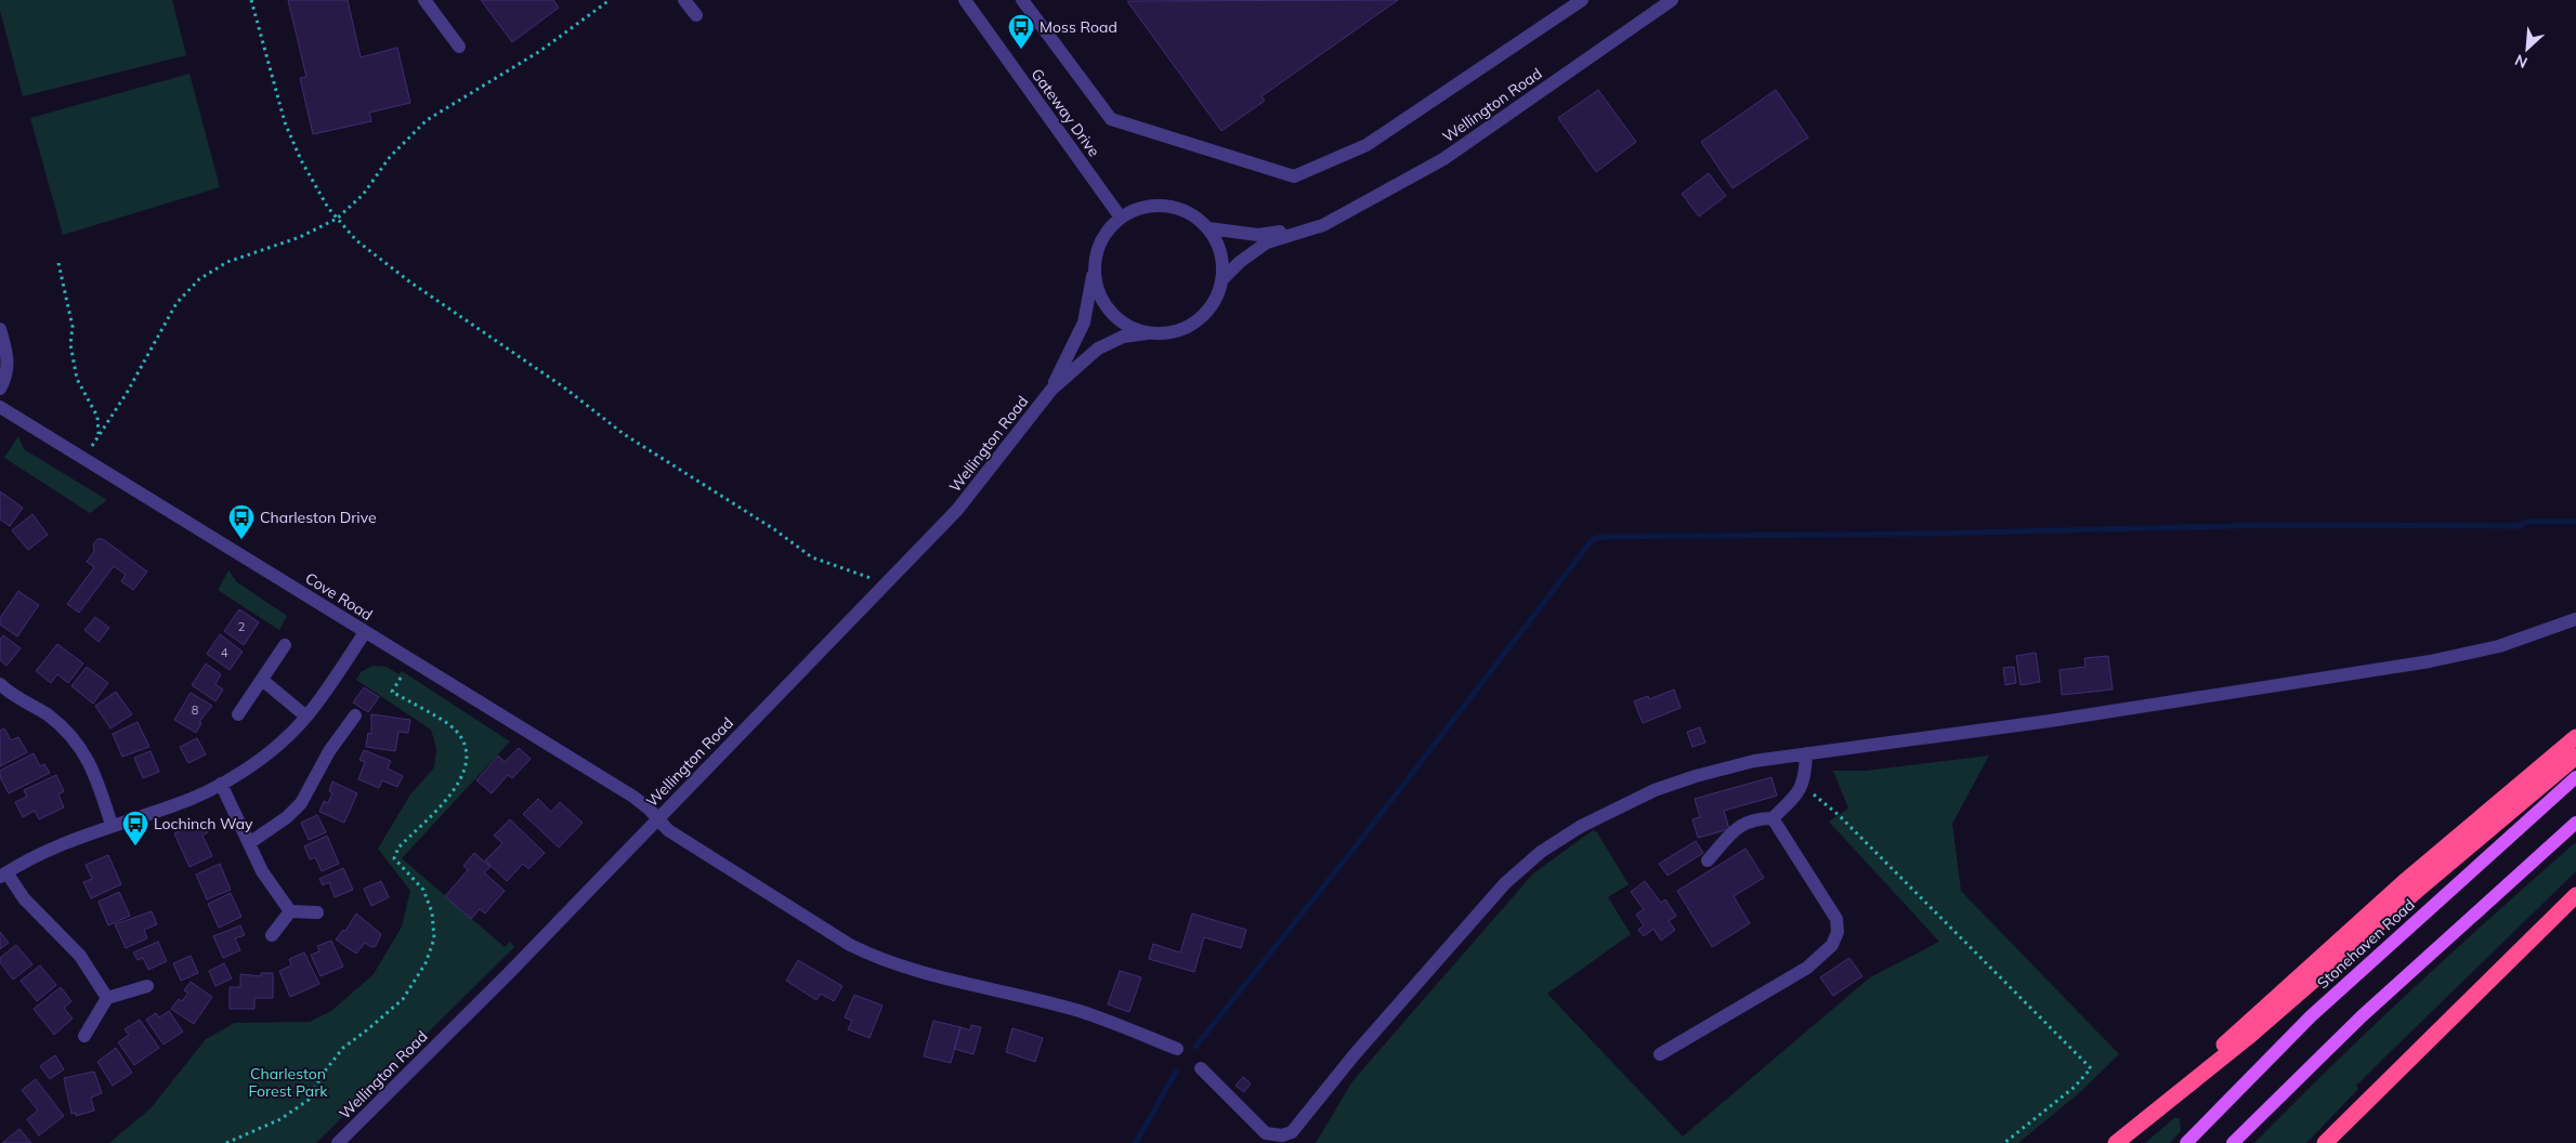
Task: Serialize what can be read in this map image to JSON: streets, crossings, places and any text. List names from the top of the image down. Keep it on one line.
{"streets":{"main road":["Stonehaven Road"],"street":["Wellington Road","Gateway Drive","Cove Road"]},"crossings":[["Wellington Road","Gateway Drive"],["Wellington Road","Cove Road"]],"parks":["Charleston Forest Park"],"places":{"bus stop":["Moss Road","Charleston Drive","Lochinch Way"]},"house_numbers":["2","4","8"],"north":"bottom left"}
